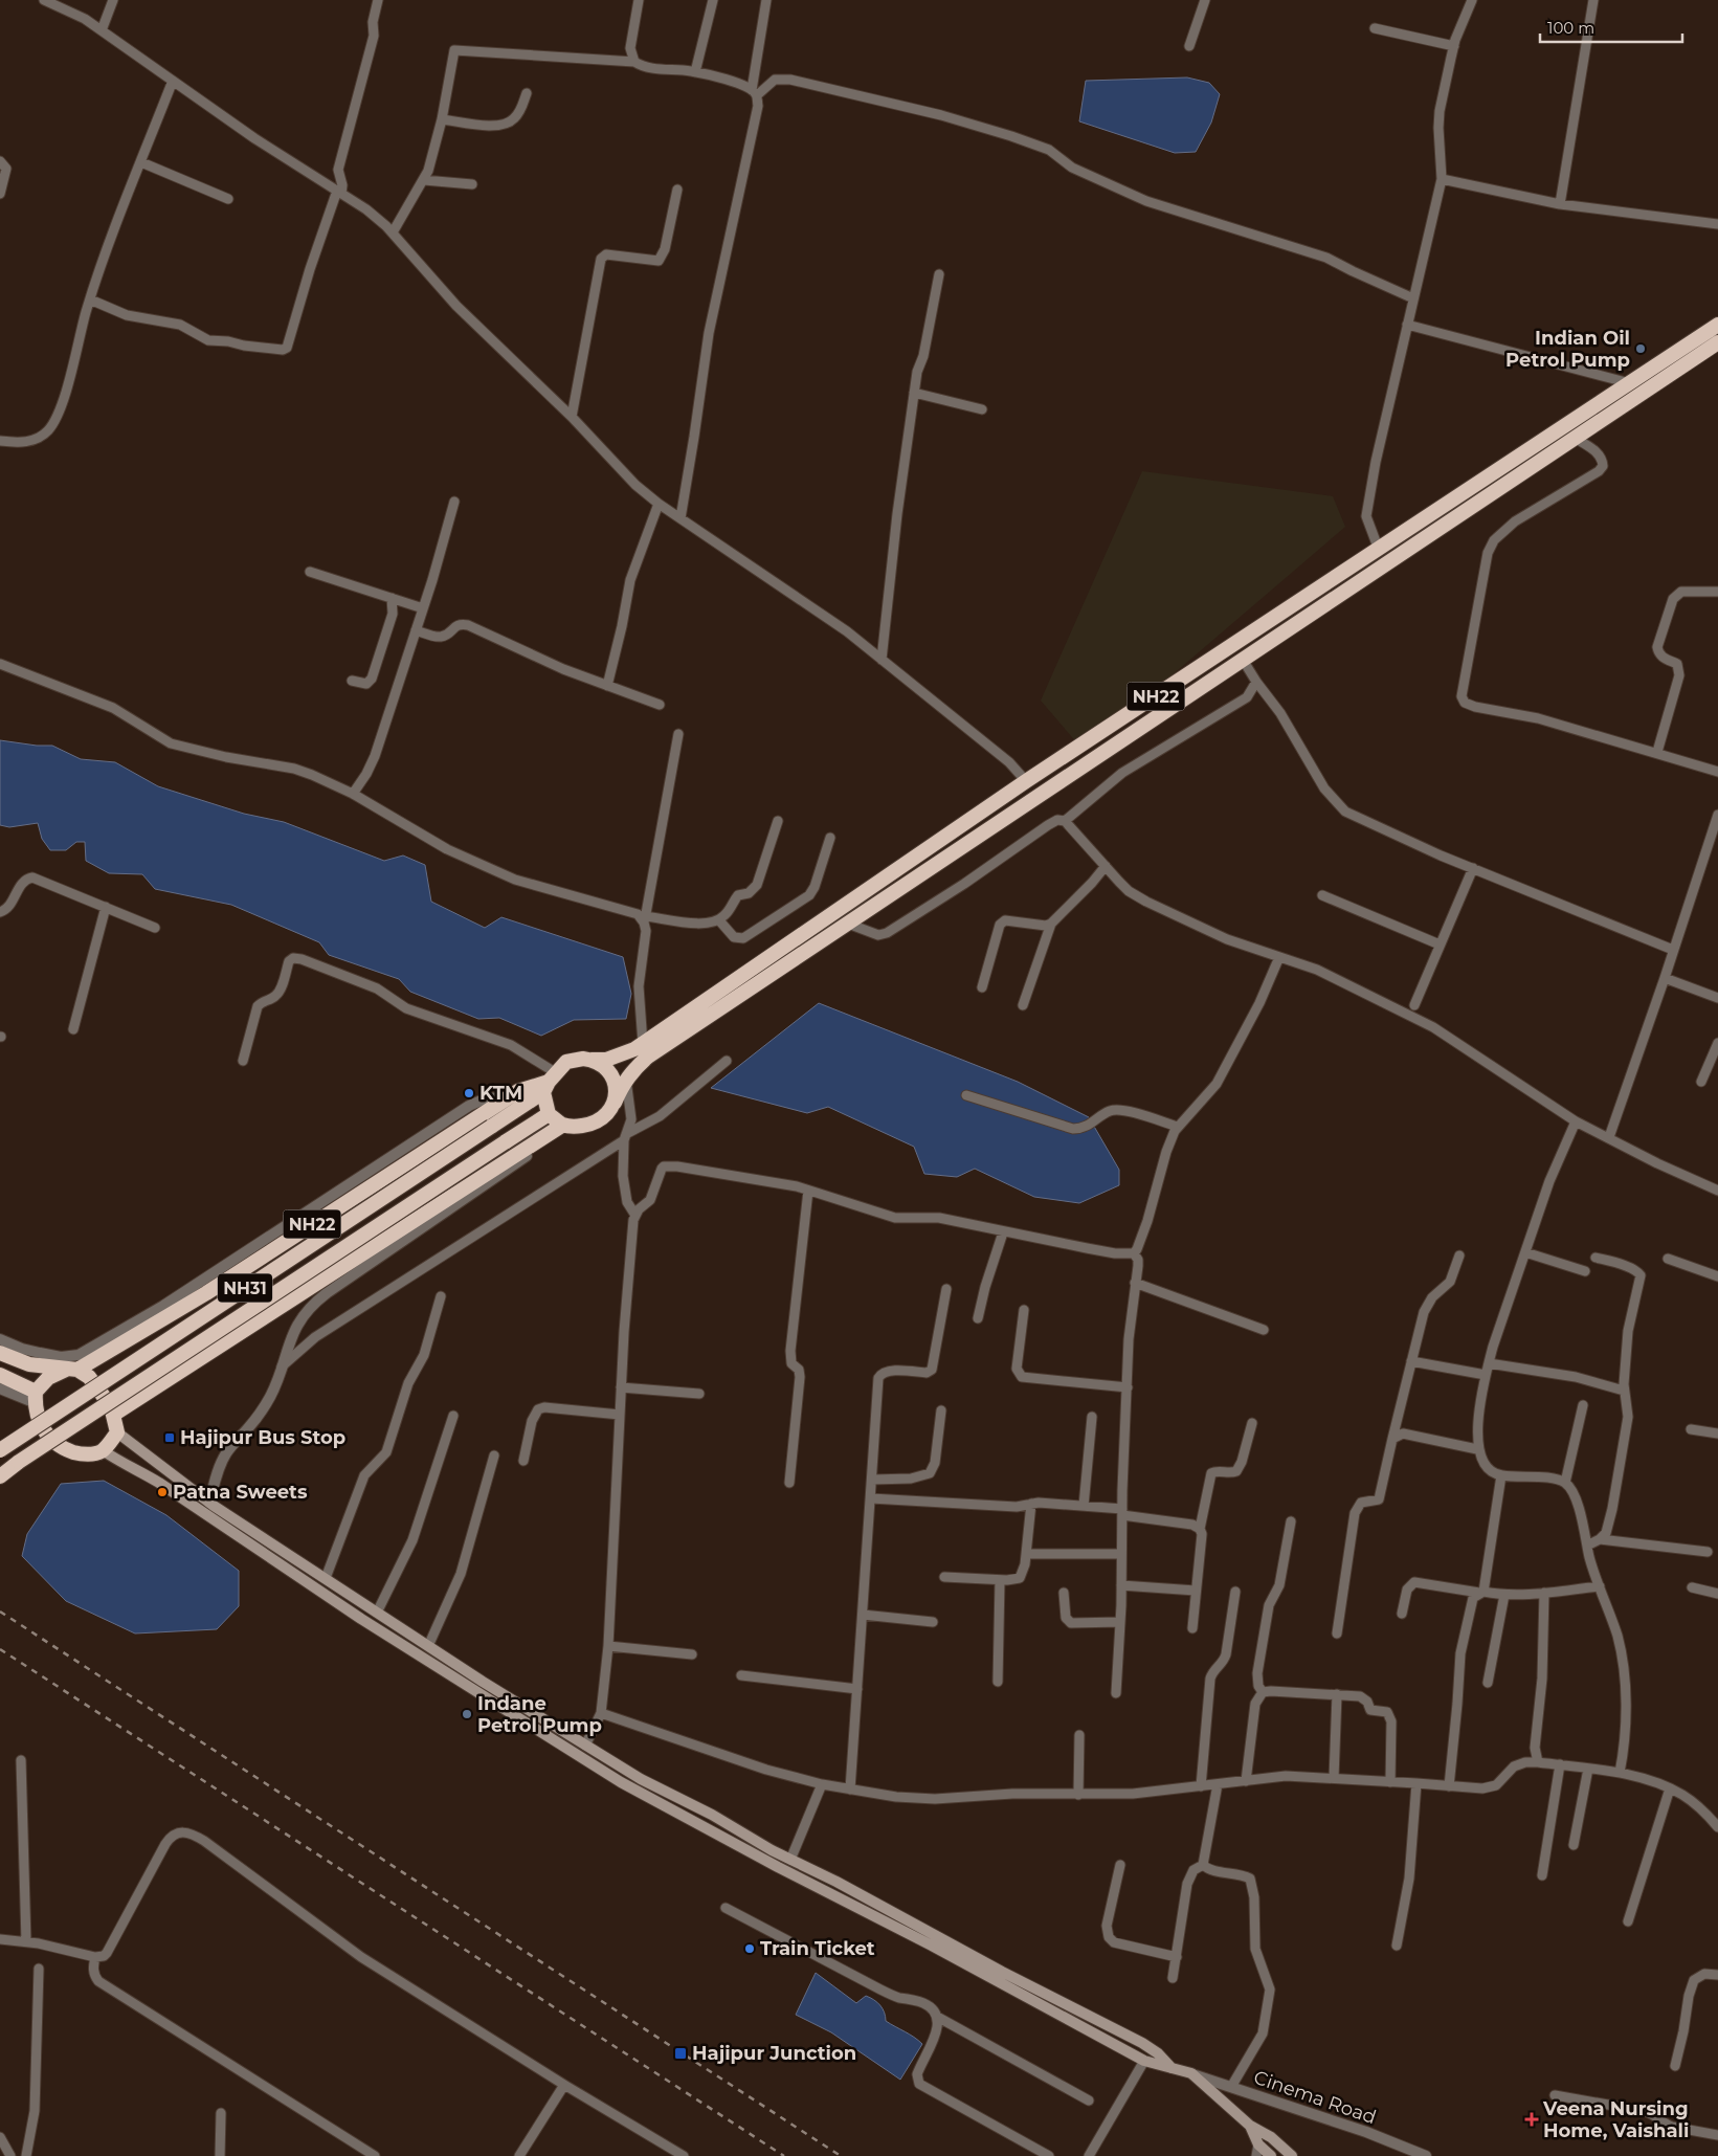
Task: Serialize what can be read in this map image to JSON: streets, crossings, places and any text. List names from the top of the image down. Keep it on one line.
{"streets":{"highway":["NH22","NH31"],"street":["Cinema Road"]},"crossings":[["NH22","NH31"]],"places":{"other":["Indian Oil Petrol Pump","KTM","Patna Sweets","Indane Petrol Pump","Train Ticket"],"transit":["Hajipur Bus Stop","Hajipur Junction"],"health":["Veena Nursing Home, Vaishali"]},"scale_bar":"100 m"}
